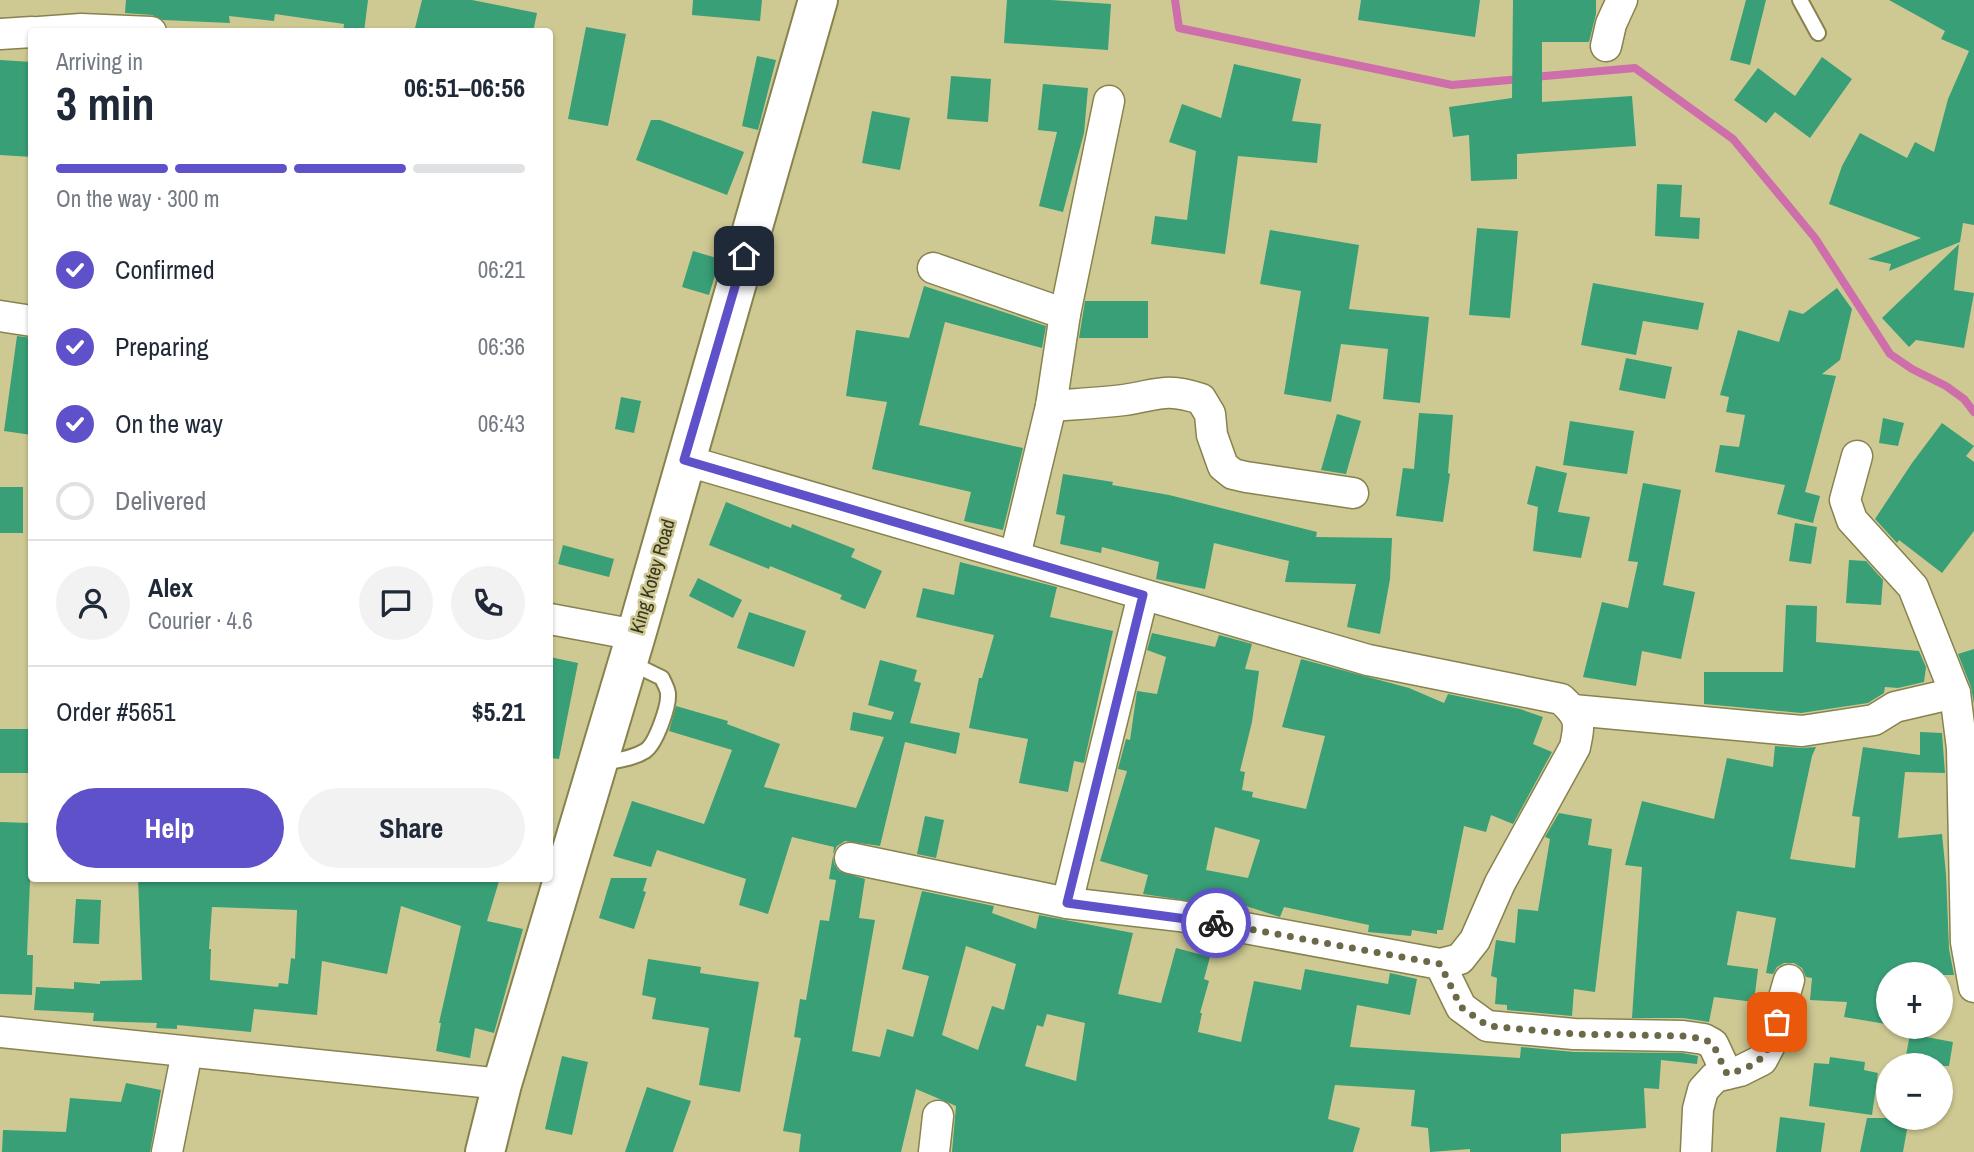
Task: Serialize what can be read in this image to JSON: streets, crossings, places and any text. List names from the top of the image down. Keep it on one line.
{"streets":{"street":["King Kotey Road"]},"page":{"heading":["3 min","Arriving in","06:51–06:56"],"panel":["Alex","Courier · 4.6","Order #5651","$5.21"],"bar":"On the way · 300 m","list":[["Confirmed","06:21"],["Preparing","06:36"],["On the way","06:43"],"Delivered"],"buttons":["Help","Share"],"map_buttons":["+","−"]}}
